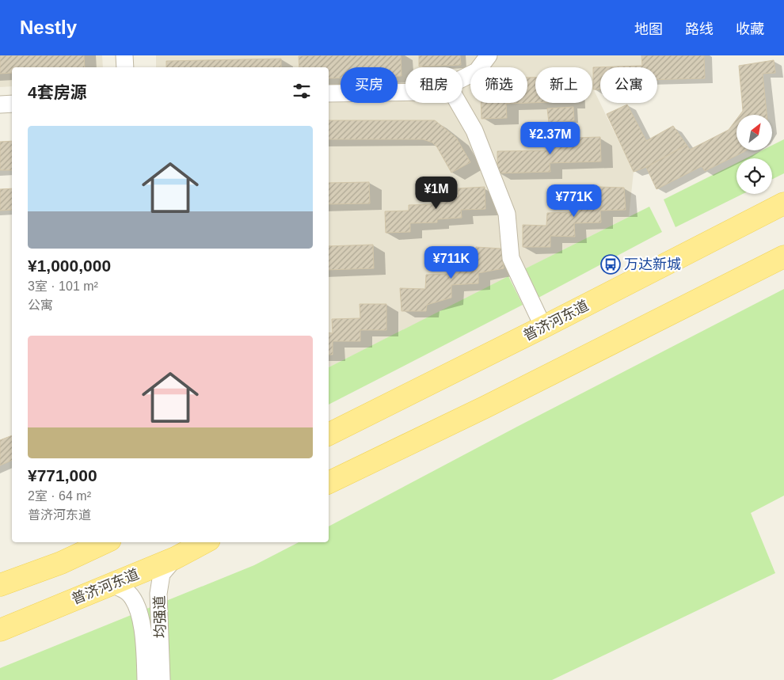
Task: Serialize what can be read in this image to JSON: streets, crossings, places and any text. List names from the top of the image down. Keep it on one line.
{"streets":{"main road":["普济河东道"],"street":["均强道"]},"crossings":[["普济河东道","均强道"]],"places":{"bus stop":["万达新城"]},"north":"top right","page":{"header":"Nestly","nav":["地图","路线","收藏"],"chip":["买房","租房","筛选","新上","公寓"],"heading":"4套房源","list":[{"name":"¥1,000,000","note":"3室 · 101 m² · 公寓"},{"name":"¥771,000","note":"2室 · 64 m² · 普济河东道"}],"price":["¥2.37M","¥1M","¥771K","¥711K"]}}
